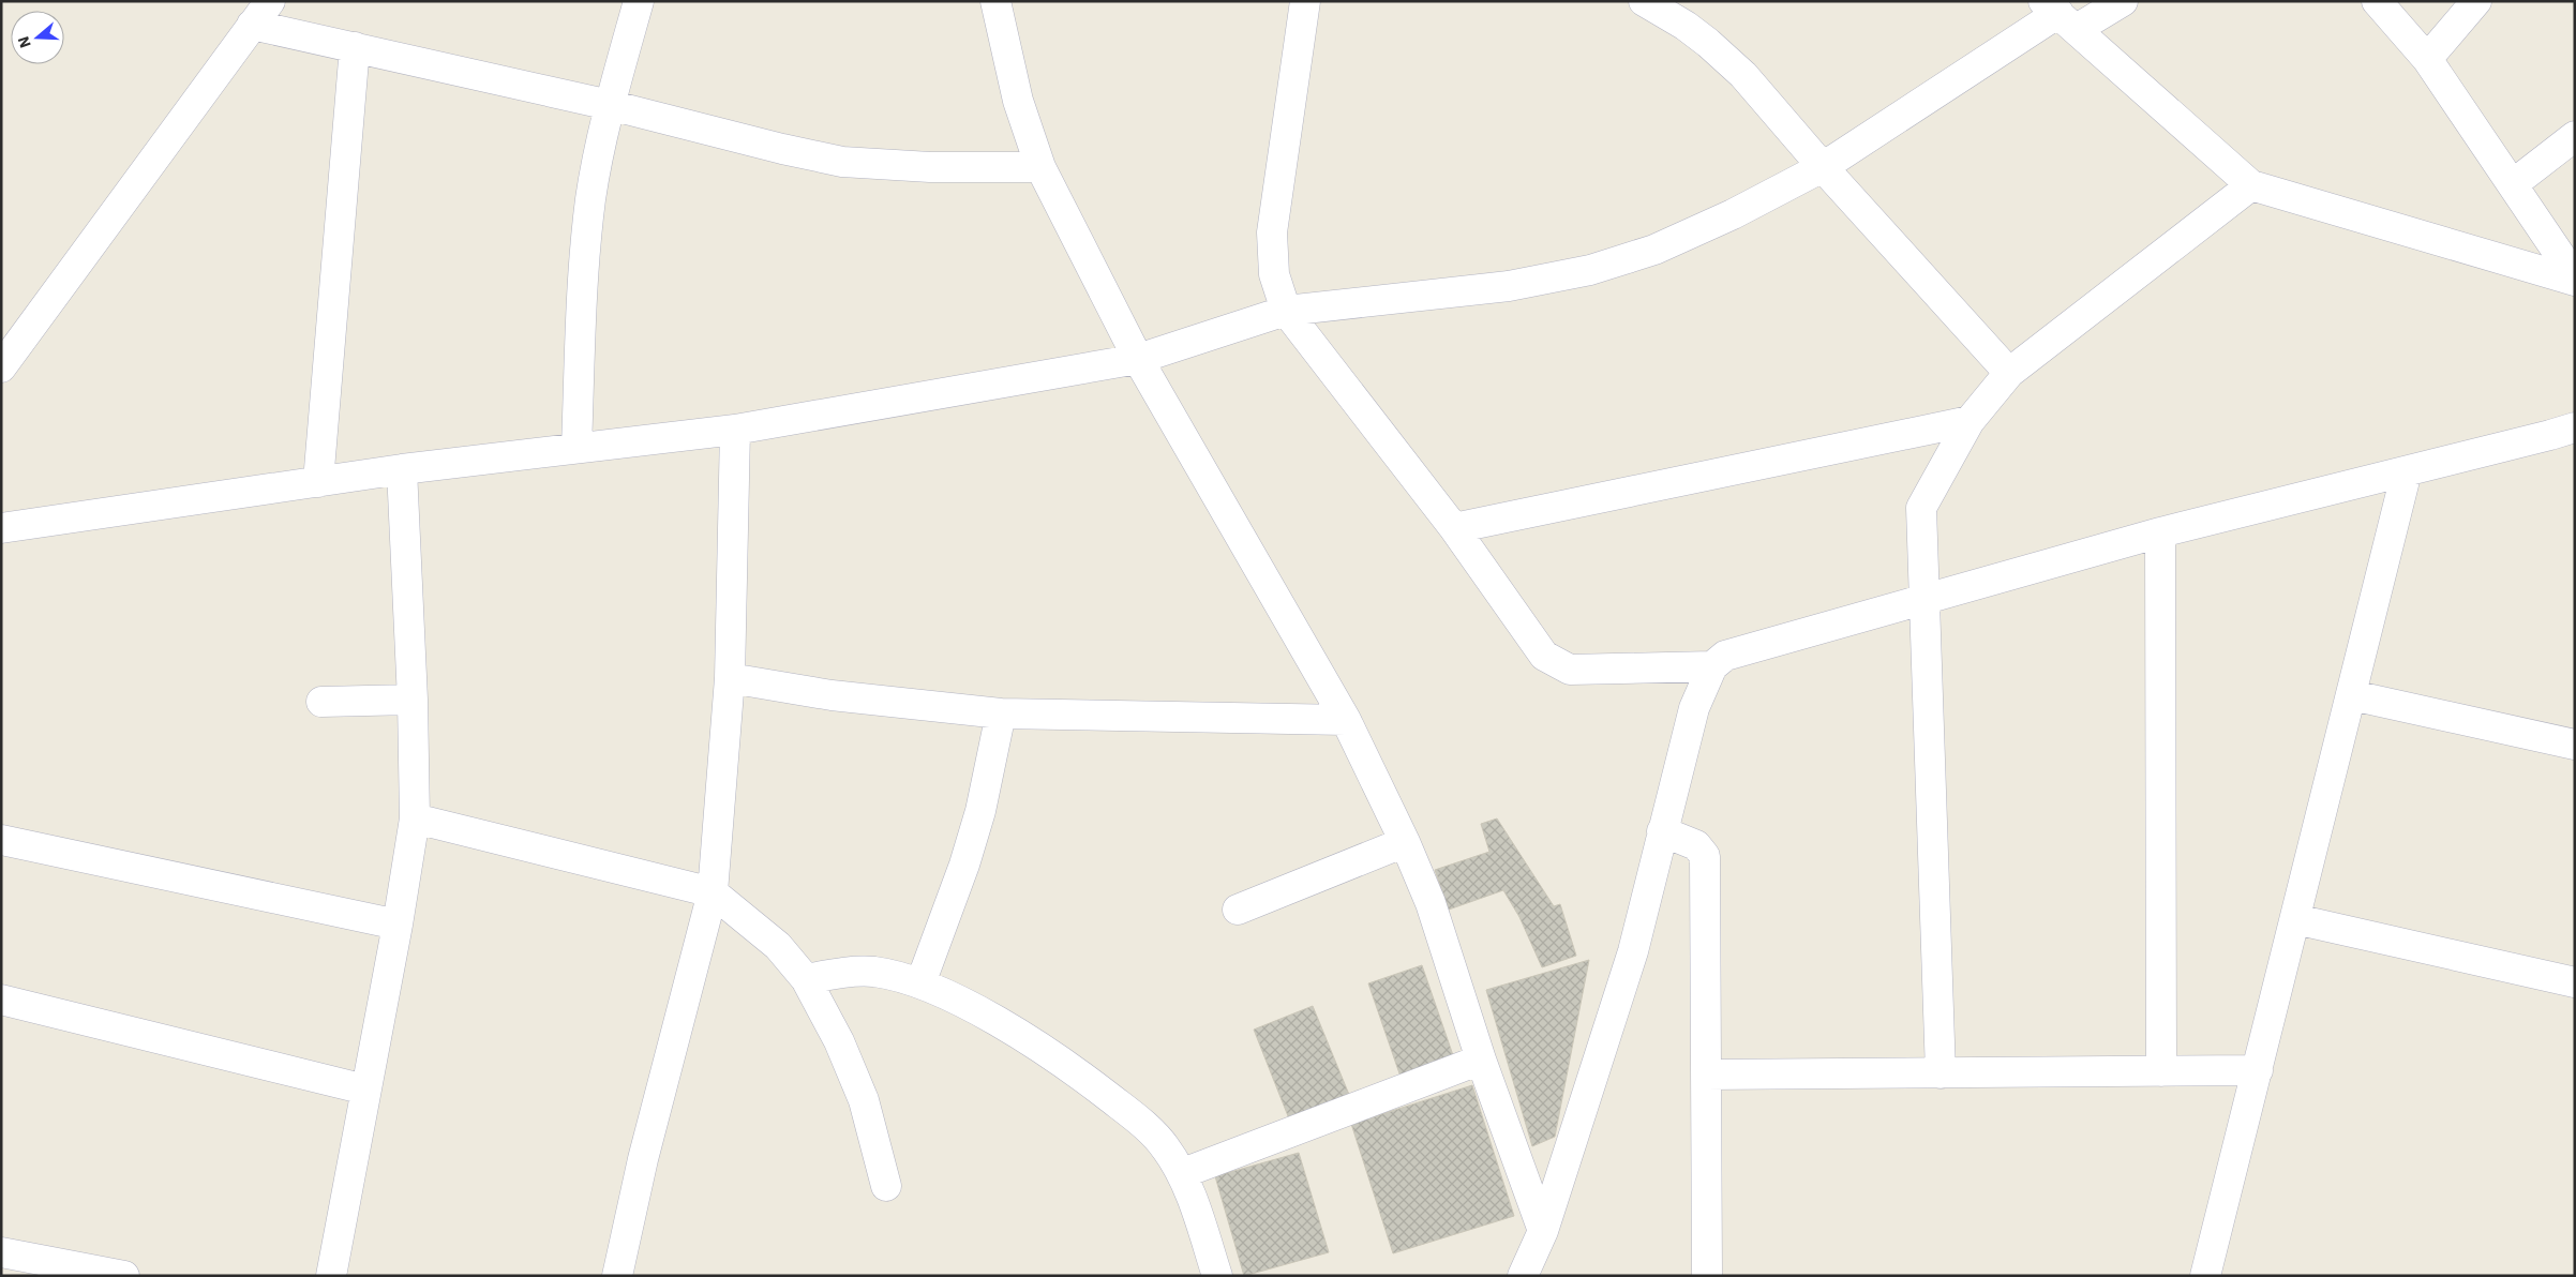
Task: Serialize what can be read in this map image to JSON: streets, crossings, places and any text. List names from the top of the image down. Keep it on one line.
{"north":"left"}
